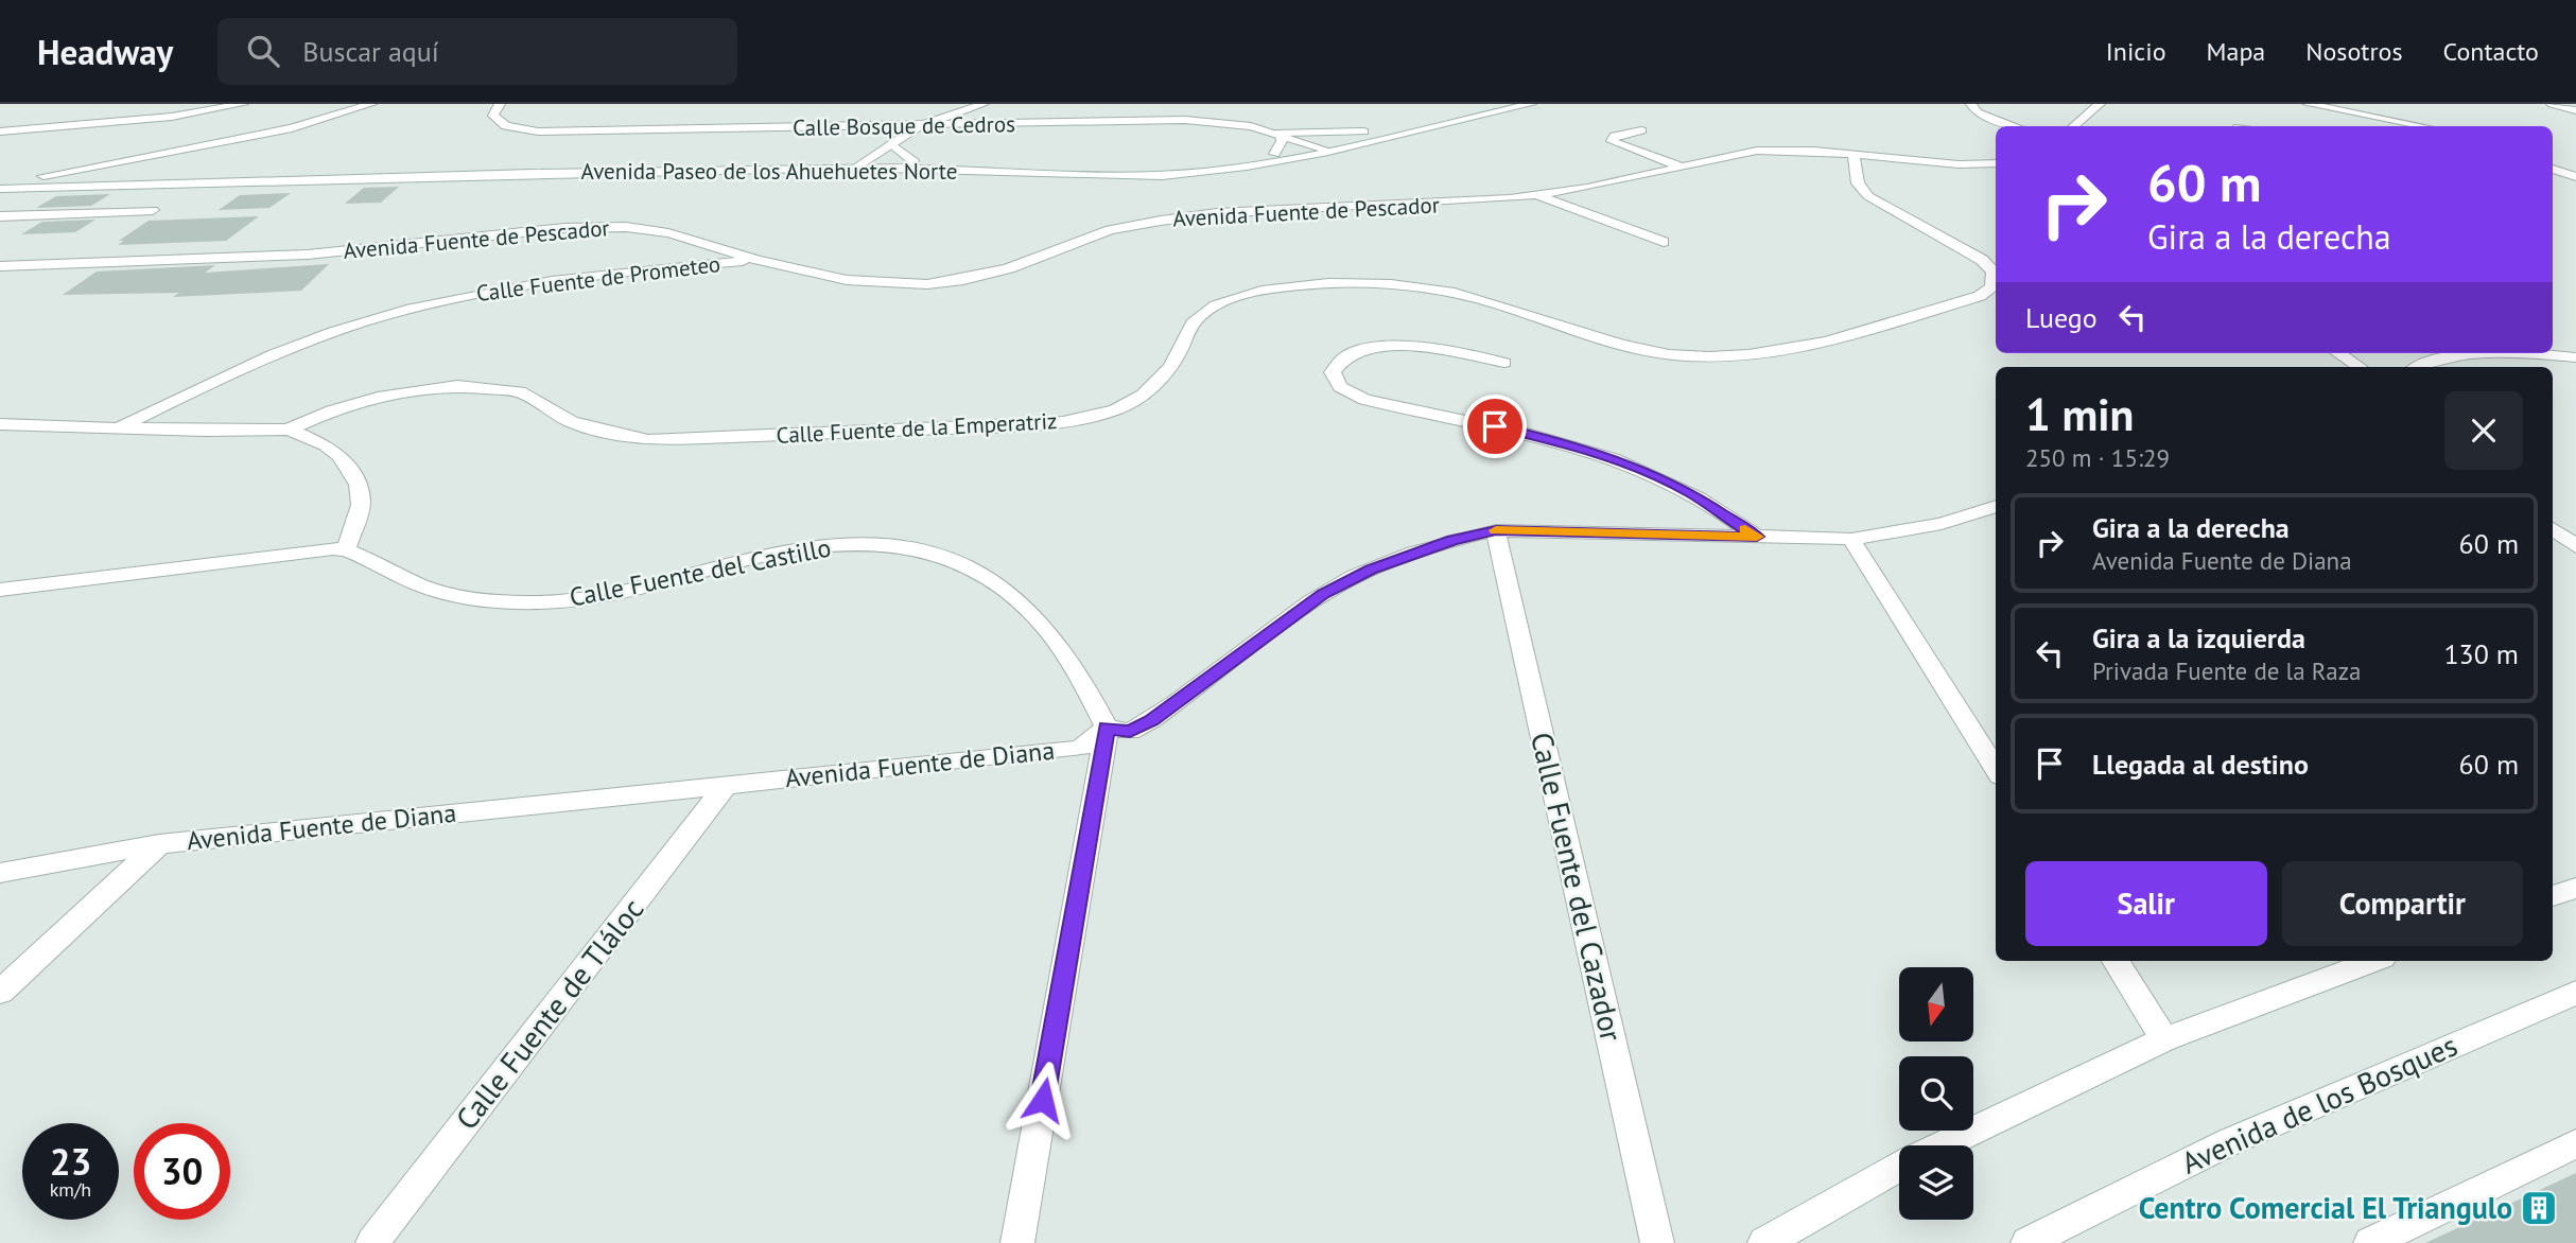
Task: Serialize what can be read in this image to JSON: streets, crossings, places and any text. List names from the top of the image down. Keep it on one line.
{"streets":{"street":["Calle Bosque de Cedros","Avenida Paseo de los Ahuehuetes Norte","Avenida Fuente de Pescador","Calle Fuente de Prometeo","Calle Fuente de la Emperatriz","Calle Fuente del Castillo","Avenida Fuente de Diana","Calle Fuente del Cazador","Calle Fuente de Tláloc","Avenida de los Bosques"]},"crossings":[["Calle Bosque de Cedros","Avenida Paseo de los Ahuehuetes Norte"],["Avenida Fuente de Pescador","Calle Fuente de Prometeo"],["Avenida Fuente de Pescador","Calle Fuente de la Emperatriz"],["Calle Fuente del Castillo","Avenida Fuente de Diana"],["Avenida Fuente de Diana","Calle Fuente de Tláloc"]],"places":{"building":["Centro Comercial El Triangulo"]},"north":"bottom","page":{"header":"Headway","search":"Buscar aquí","nav":["Inicio","Mapa","Nosotros","Contacto"],"turn":["60 m","Gira a la derecha"],"then":"Luego","heading":["1 min","250 m · 15:29"],"list":[{"name":"Gira a la derecha","note":"Avenida Fuente de Diana","value":"60 m"},{"name":"Gira a la izquierda","note":"Privada Fuente de la Raza","value":"130 m"},{"name":"Llegada al destino","value":"60 m"}],"buttons":["Salir","Compartir"],"speed":"23 km/h","limit":"30"}}
